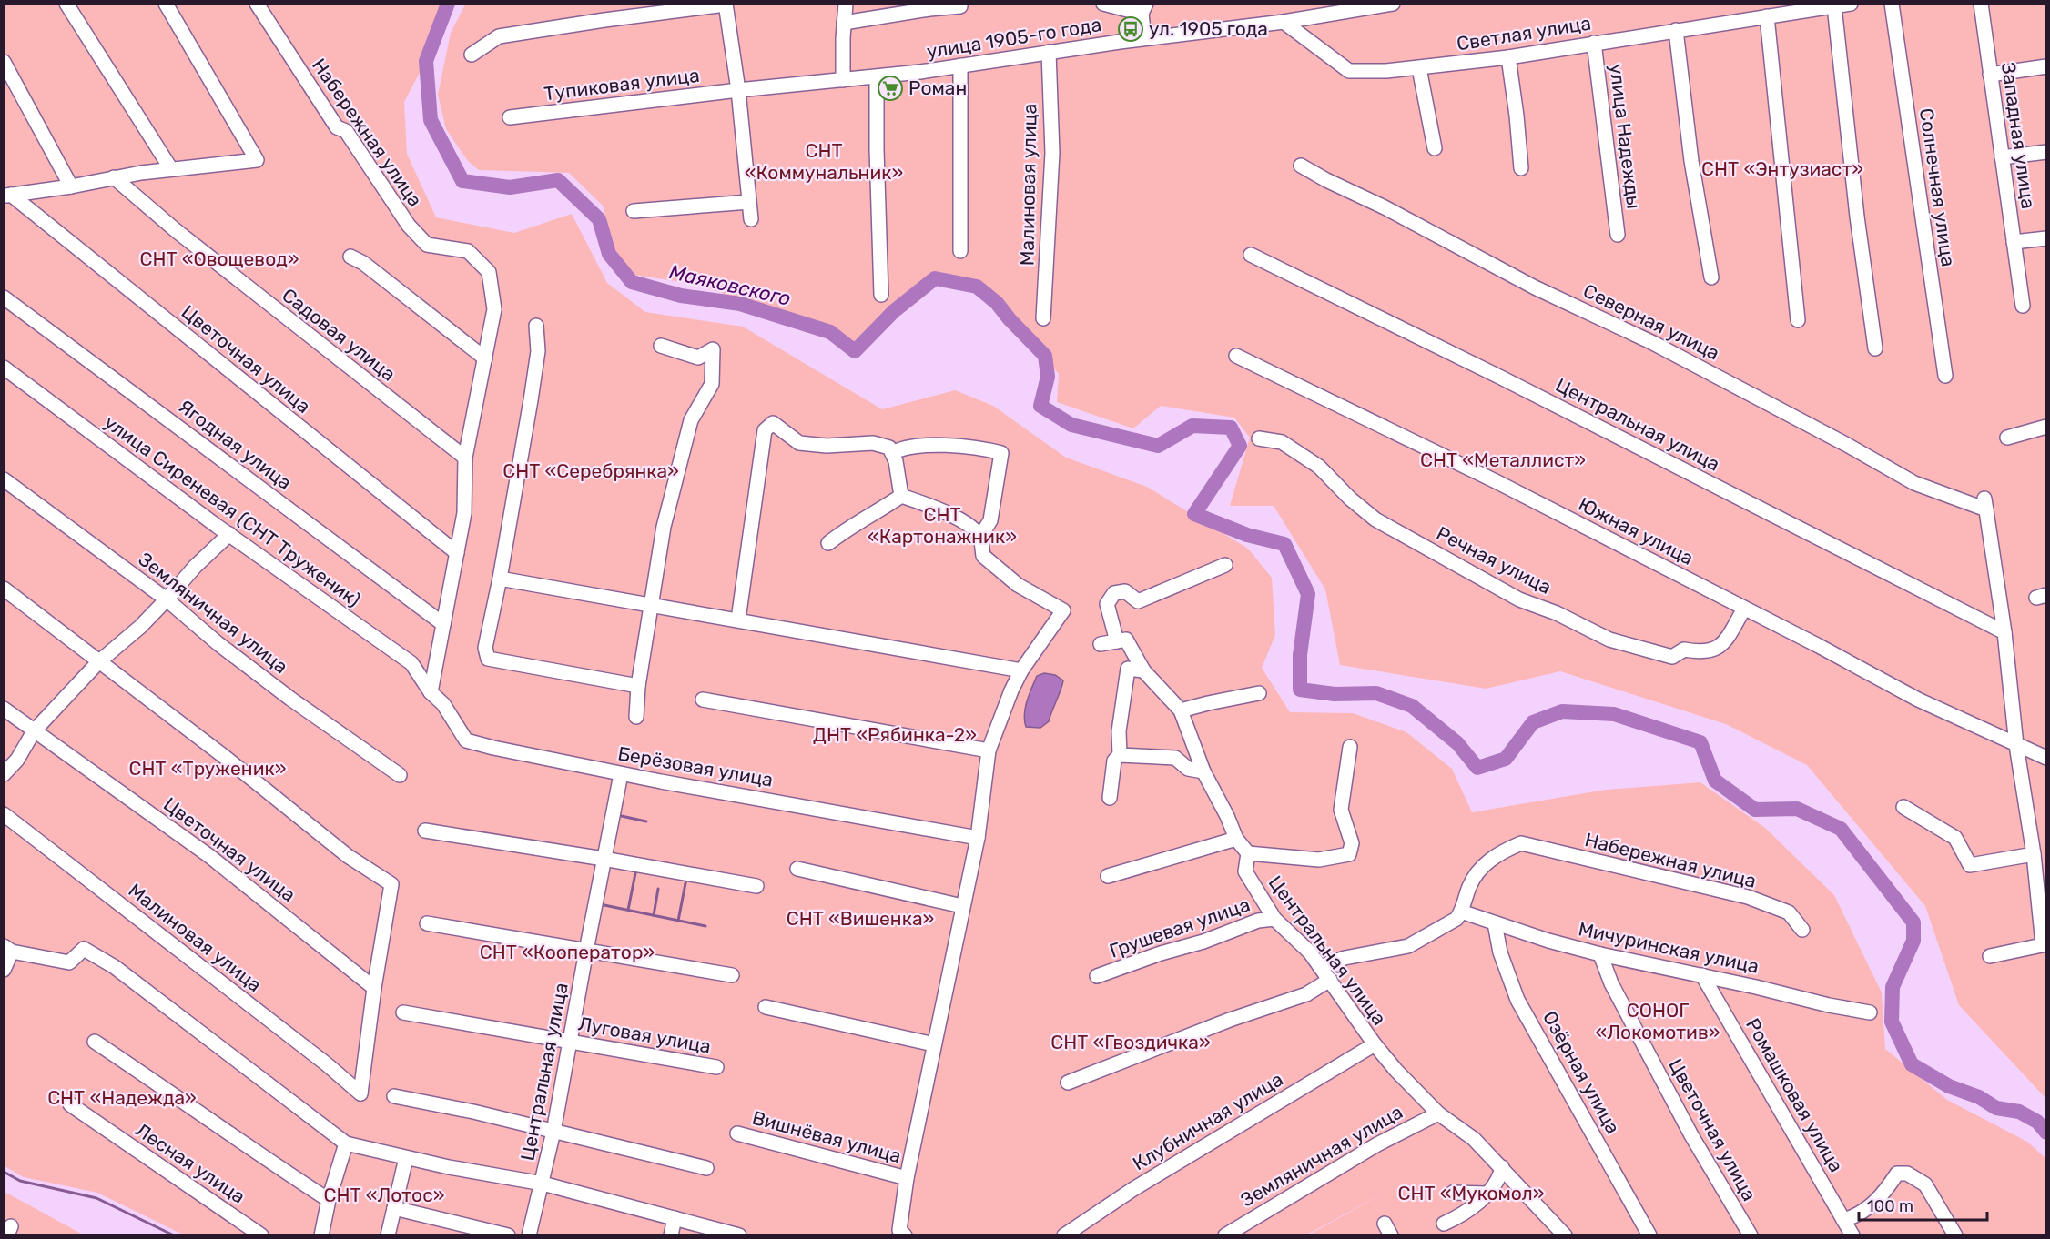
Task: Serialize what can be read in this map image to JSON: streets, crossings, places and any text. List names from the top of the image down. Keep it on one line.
{"streets":{"street":["Светлая улица","улица 1905-го года","Тупиковая улица","Набережная улица","Западная улица","улица Надежды","Малиновая улица","Солнечная улица","Северная улица","Садовая улица","Цветочная улица","Центральная улица","Ягодная улица","улица Сиреневая (СНТ Труженик)","Южная улица","Речная улица","Земляничная улица","Берёзовая улица","Грушевая улица","Мичуринская улица","Луговая улица","Озёрная улица","Ромашковая улица","Клубничная улица","Вишнёвая улица","Лесная улица"]},"crossings":[["Светлая улица","улица 1905-го года"],["Светлая улица","улица Надежды"],["улица 1905-го года","Тупиковая улица"],["улица 1905-го года","Малиновая улица"],["Набережная улица","Мичуринская улица"],["Малиновая улица","Цветочная улица"],["Северная улица","Центральная улица"],["Цветочная улица","Мичуринская улица"],["Центральная улица","Земляничная улица"],["Центральная улица","Берёзовая улица"],["Центральная улица","Грушевая улица"],["Центральная улица","Луговая улица"],["Центральная улица","Клубничная улица"],["улица Сиреневая (СНТ Труженик)","Берёзовая улица"],["Южная улица","Речная улица"],["Мичуринская улица","Озёрная улица"],["Мичуринская улица","Ромашковая улица"]],"water":["Маяковского"],"parks":["СНТ «Коммунальник»","СНТ «Энтузиаст»","СНТ «Овощевод»","СНТ «Металлист»","СНТ «Серебрянка»","СНТ «Картонажник»","ДНТ «Рябинка-2»","СНТ «Труженик»","СНТ «Вишенка»","СНТ «Кооператор»","СОНОГ «Локомотив»","СНТ «Гвоздичка»","СНТ «Надежда»","СНТ «Мукомол»","СНТ «Лотос»"],"places":{"bus stop":["ул. 1905 года"],"supermarket":["Роман"]},"scale_bar":"100 m"}
